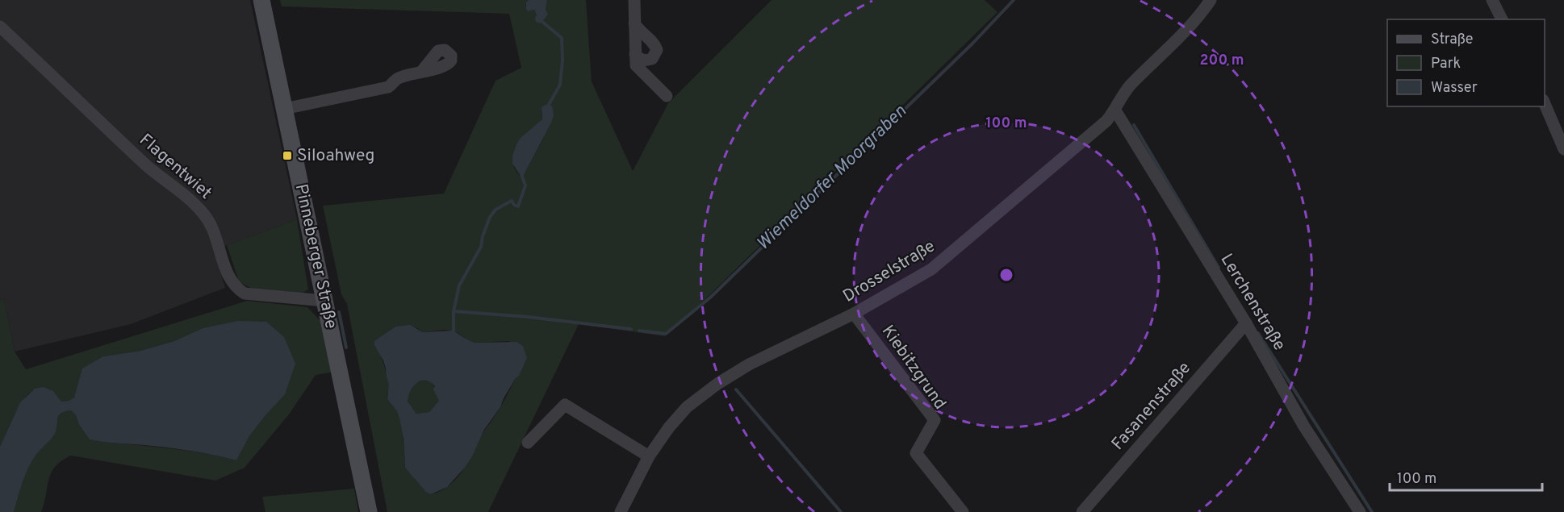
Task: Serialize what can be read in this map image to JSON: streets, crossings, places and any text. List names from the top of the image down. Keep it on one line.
{"streets":{"main road":["Pinneberger Straße"],"street":["Flagentwiet","Drosselstraße","Lerchenstraße","Kiebitzgrund","Fasanenstraße"]},"crossings":[["Flagentwiet","Pinneberger Straße"],["Drosselstraße","Lerchenstraße"],["Drosselstraße","Kiebitzgrund"],["Lerchenstraße","Fasanenstraße"]],"water":["Wiemeldorfer Moorgraben"],"places":{"transit":["Siloahweg"]},"legend":["Straße","Park","Wasser"],"scale_bar":"100 m","rings":["200 m","100 m"]}
